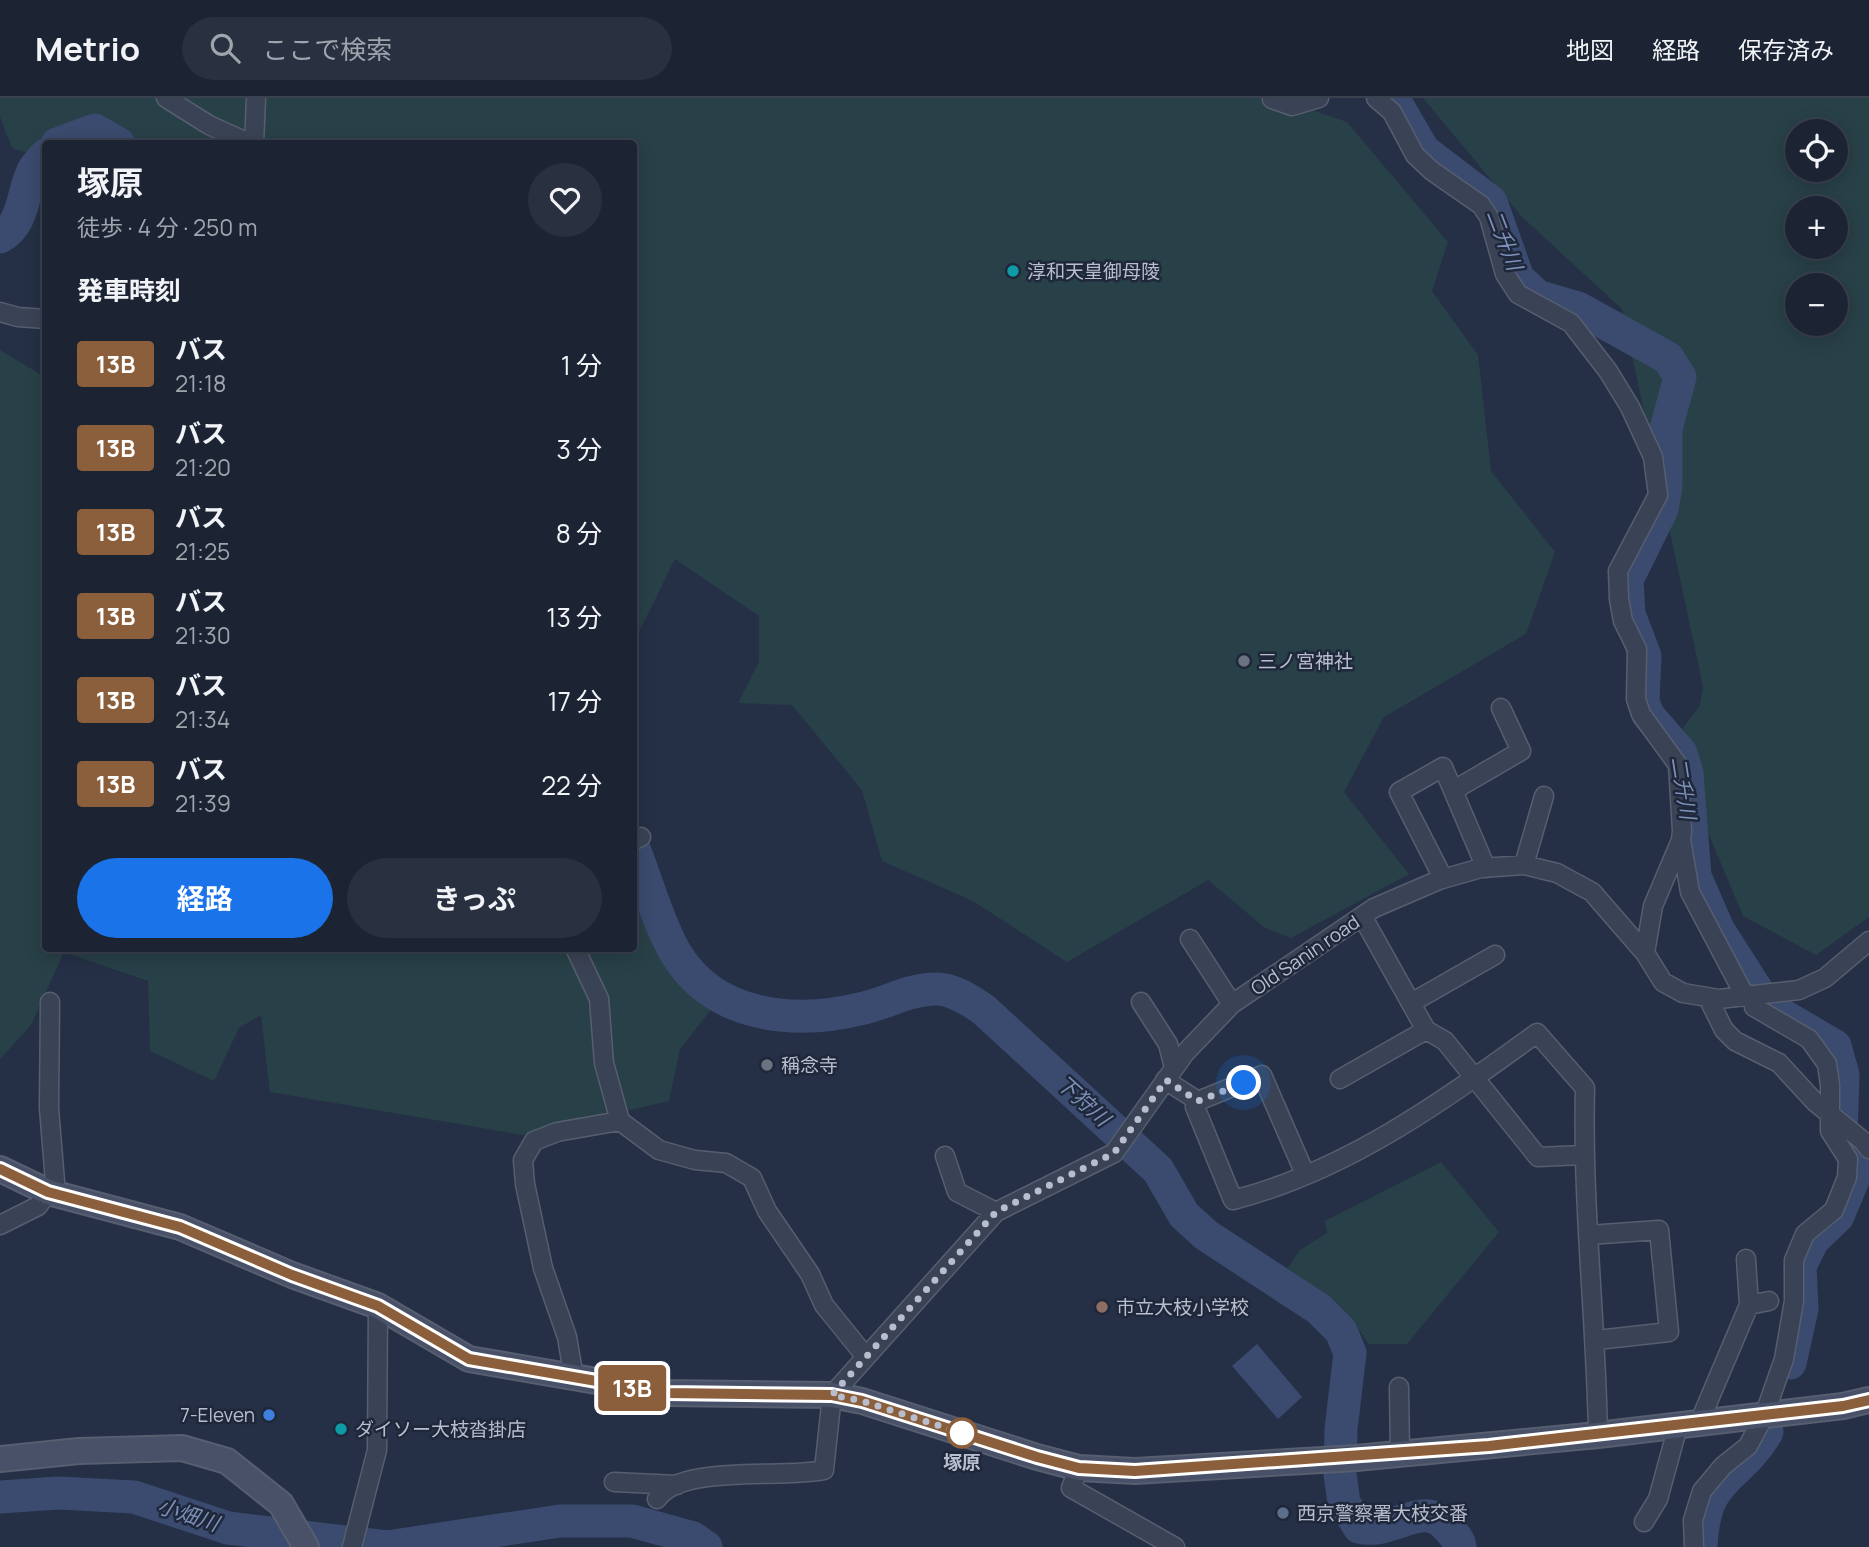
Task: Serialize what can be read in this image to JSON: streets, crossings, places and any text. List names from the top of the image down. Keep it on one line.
{"streets":{"street":["Old Sanin road"]},"water":["二升川","下狩川","小畑川"],"places":["淳和天皇御母陵","三ノ宮神社","稱念寺","市立大枝小学校","7-Eleven","ダイソー大枝沓掛店","塚原","西京警察署大枝交番"],"lines":["bus line 13B"],"page":{"header":"Metrio","search":"ここで検索","nav":["地図","経路","保存済み"],"on_map":"13B","map_buttons":["+","−"],"heading":[["塚原","徒歩 · 4 分 · 250 m"],"発車時刻"],"list":[{"mark":"13B","name":"バス","note":"21:18","value":"1 分"},{"mark":"13B","name":"バス","note":"21:20","value":"3 分"},{"mark":"13B","name":"バス","note":"21:25","value":"8 分"},{"mark":"13B","name":"バス","note":"21:30","value":"13 分"},{"mark":"13B","name":"バス","note":"21:34","value":"17 分"},{"mark":"13B","name":"バス","note":"21:39","value":"22 分"}],"buttons":["経路","きっぷ"]}}
